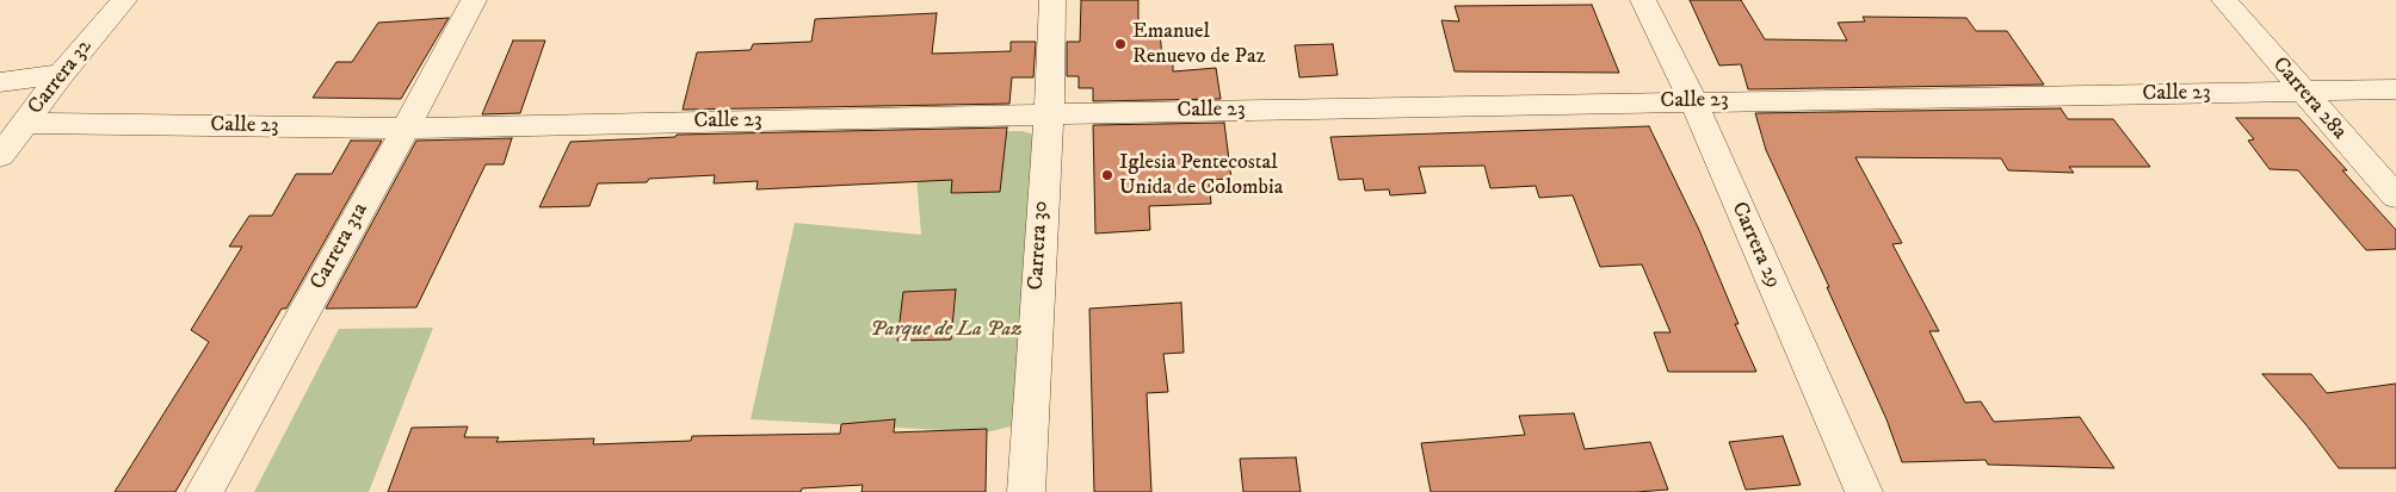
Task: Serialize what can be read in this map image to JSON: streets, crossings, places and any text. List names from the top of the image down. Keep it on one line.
{"streets":{"street":["Carrera 32","Calle 23","Carrera 28a","Carrera 30","Carrera 29","Carrera 31a"]},"crossings":[["Carrera 32","Calle 23"],["Calle 23","Carrera 28a"],["Calle 23","Carrera 30"],["Calle 23","Carrera 29"],["Calle 23","Carrera 31a"]],"parks":["Parque de La Paz"],"places":["Emanuel Renuevo de Paz","Iglesia Pentecostal Unida de Colombia"]}
